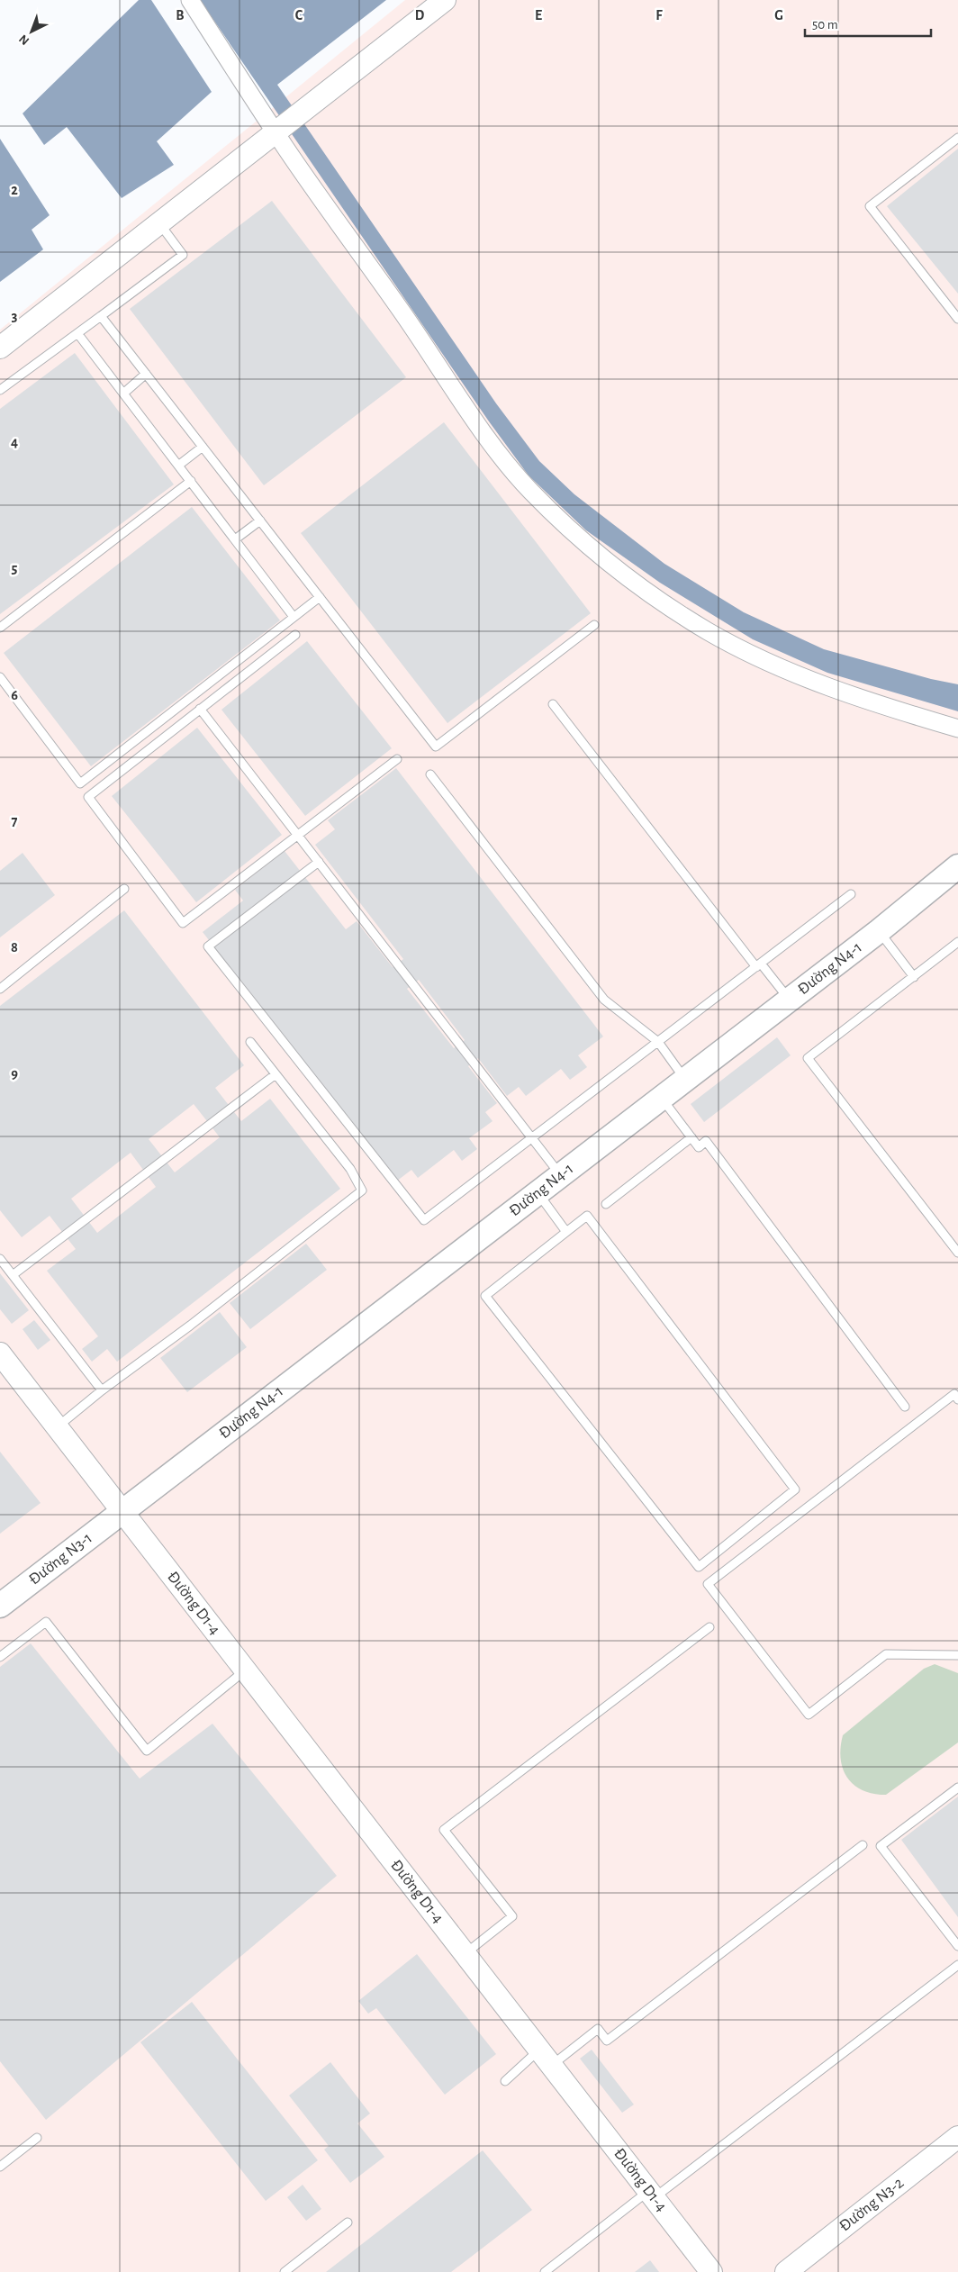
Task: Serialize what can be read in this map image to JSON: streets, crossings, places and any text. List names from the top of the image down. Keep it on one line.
{"streets":{"main road":["Đường N4-1","Đường N3-1"],"street":["Đường D1-4","Đường N3-2"]},"crossings":[["Đường N4-1","Đường N3-1"],["Đường N4-1","Đường D1-4"],["Đường N3-1","Đường D1-4"]],"scale_bar":"50 m","north":"bottom left","grid":{"columns":["B","C","D","E","F","G"],"rows":["2","3","4","5","6","7","8","9"]}}
